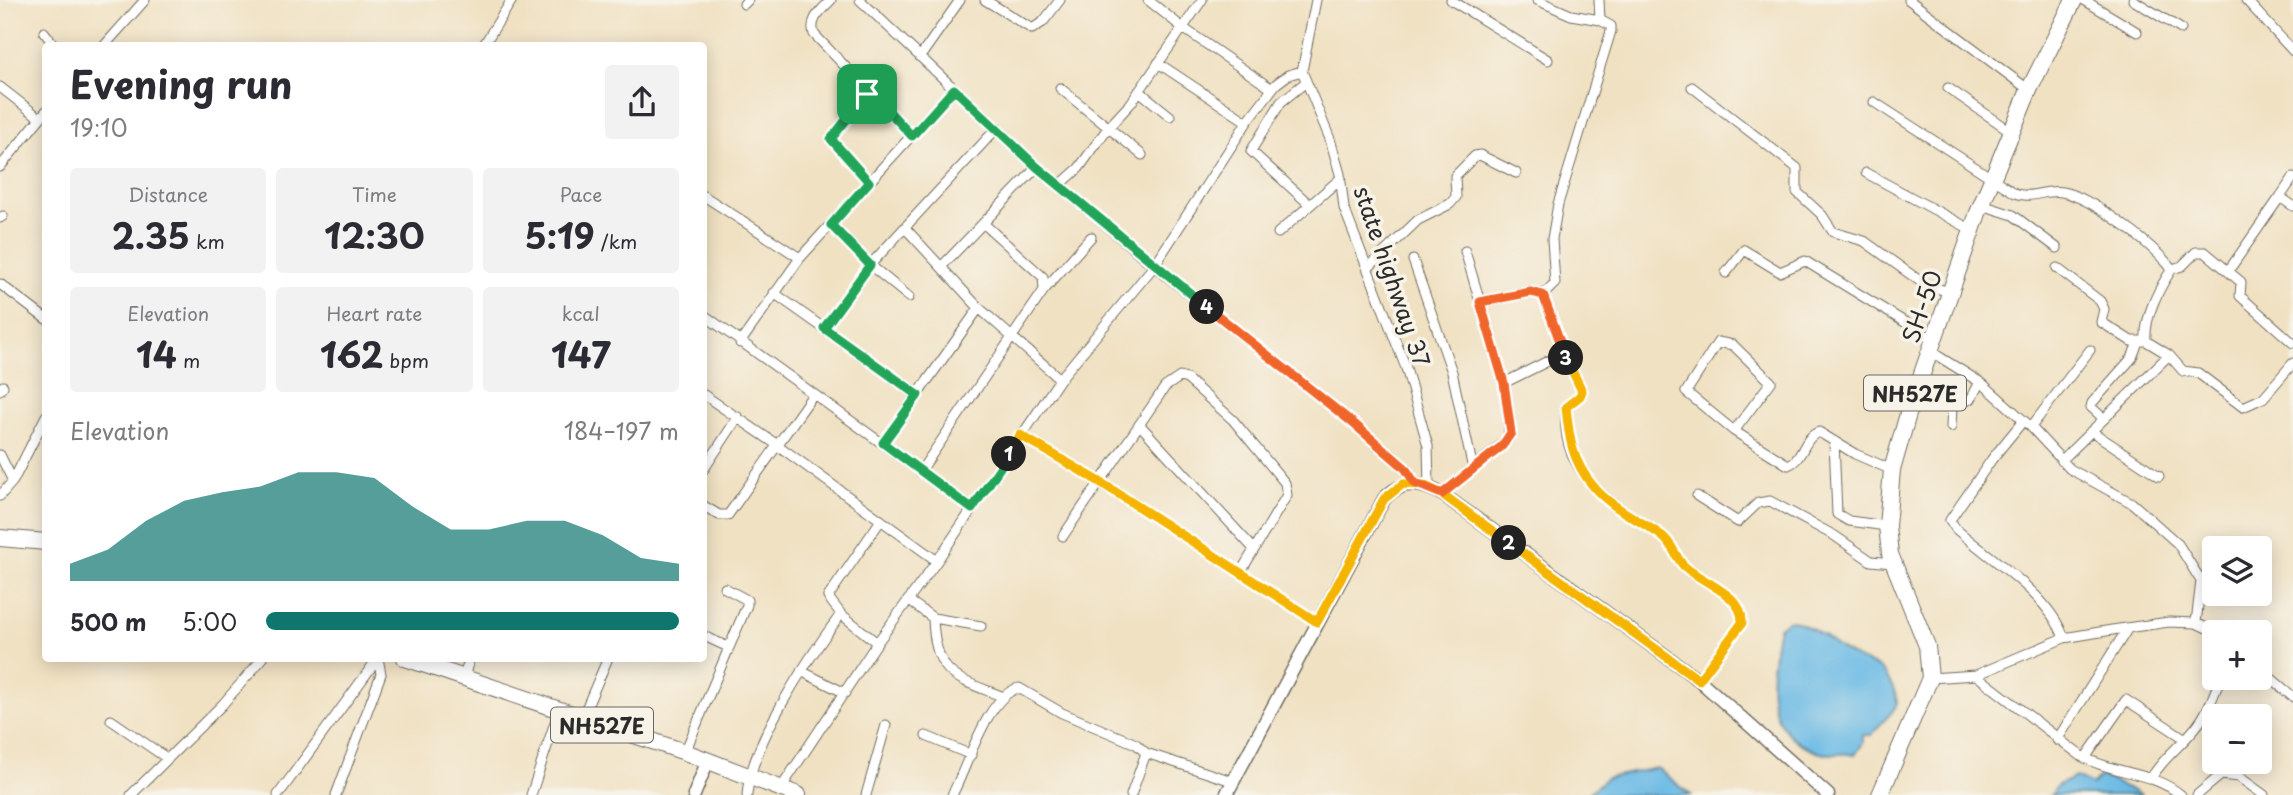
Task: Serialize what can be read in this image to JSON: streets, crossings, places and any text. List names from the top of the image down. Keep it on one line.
{"streets":{"highway":["SH-50","NH527E"],"street":["state highway 37"]},"page":{"heading":["Evening run","19:10"],"stats":[["Distance","2.35 km"],["Time","12:30"],["Pace","5:19 /km"],["Elevation","14 m"],["Heart rate","162 bpm"],["kcal","147"]],"pins":["4","3","1","2"],"chart":["Elevation","184–197 m"],"map_buttons":["+","−"],"list":[{"name":"500 m","note":"5:00"}]}}
